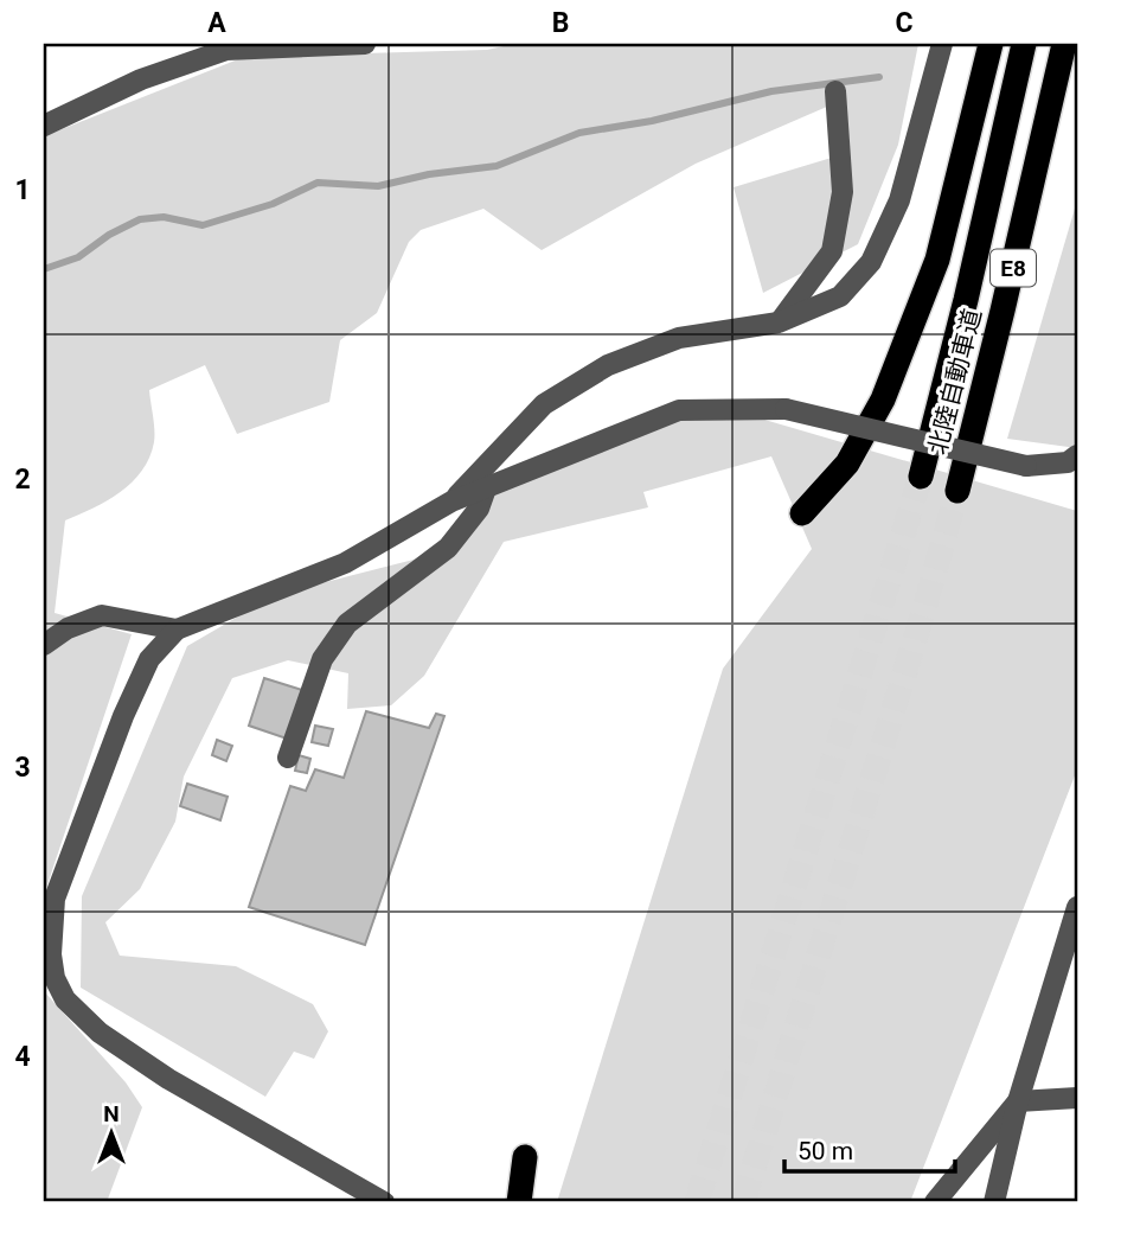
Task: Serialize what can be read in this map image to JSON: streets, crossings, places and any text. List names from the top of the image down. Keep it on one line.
{"streets":{"highway":["E8","北陸自動車道"]},"scale_bar":"50 m","north":"top","grid":{"columns":["A","B","C"],"rows":["1","2","3","4"]}}
